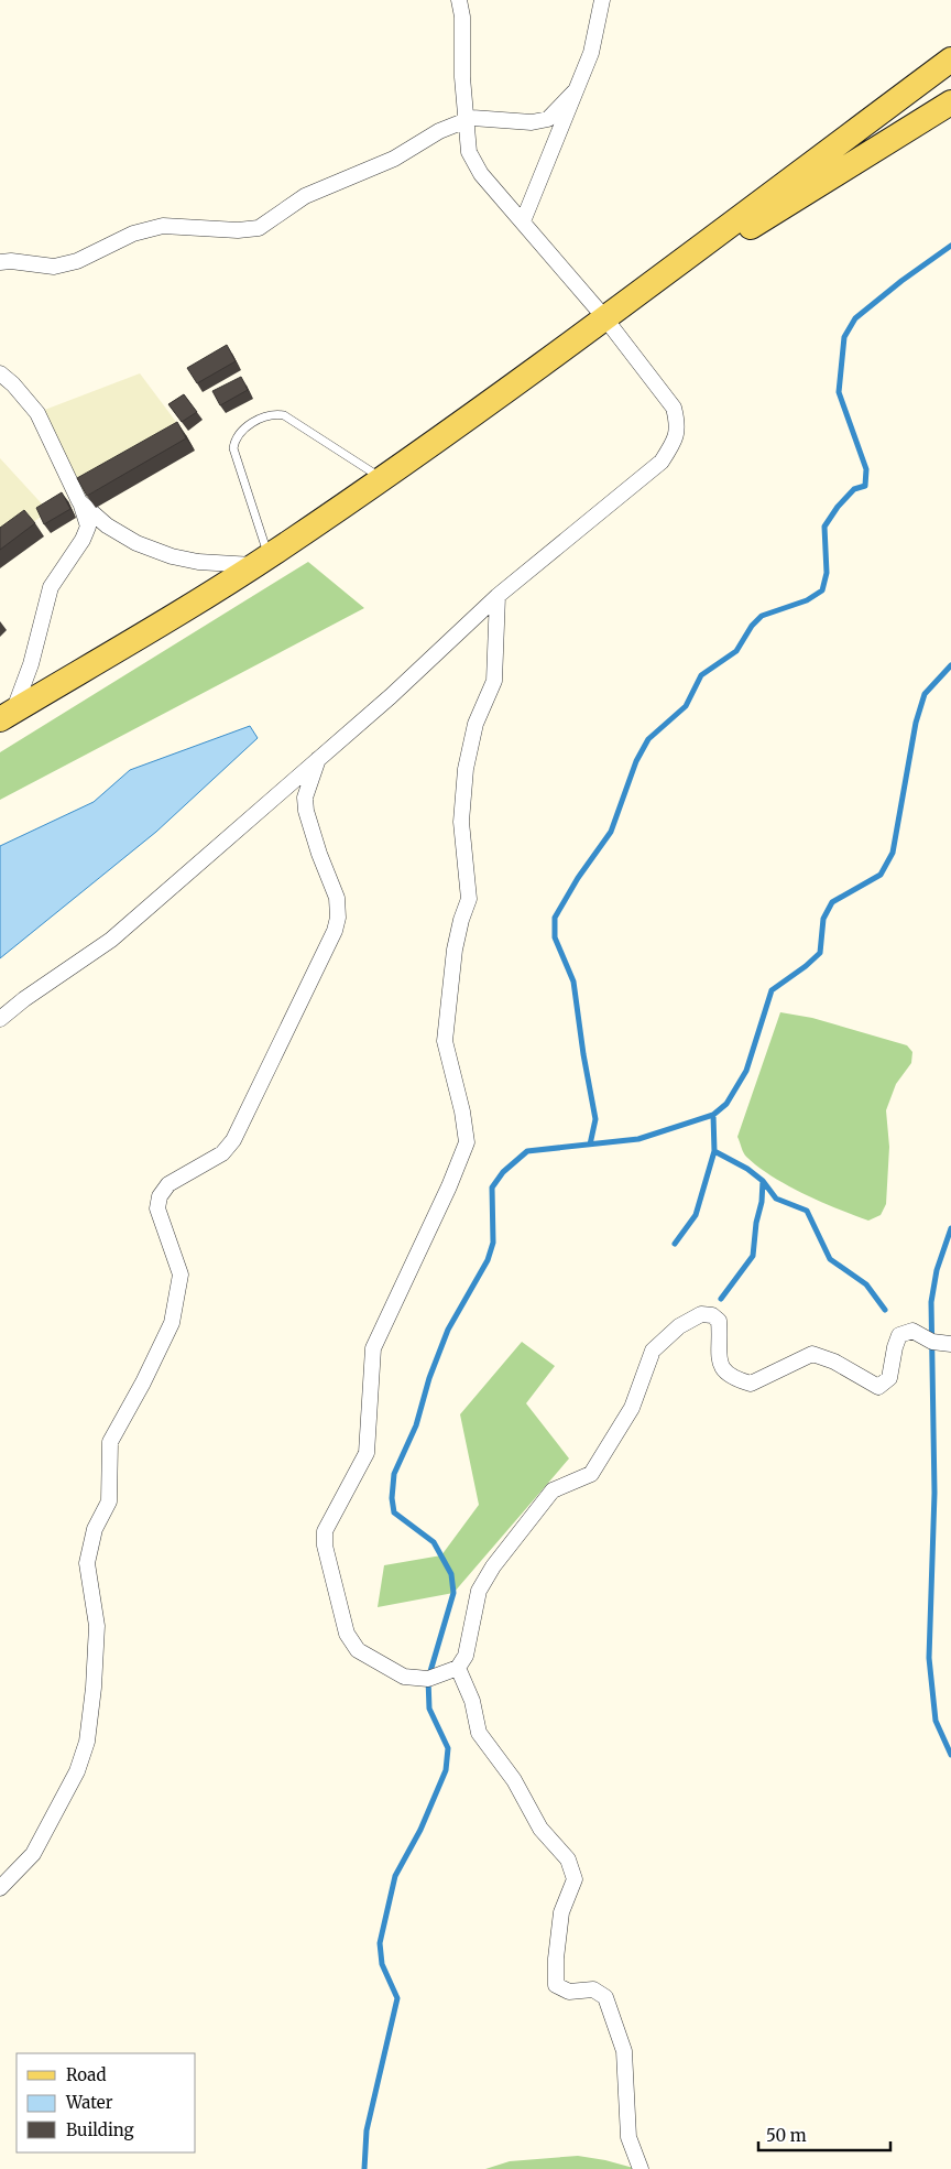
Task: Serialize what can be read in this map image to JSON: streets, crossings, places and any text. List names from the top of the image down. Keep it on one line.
{"legend":["Road","Water","Building"],"scale_bar":"50 m"}
